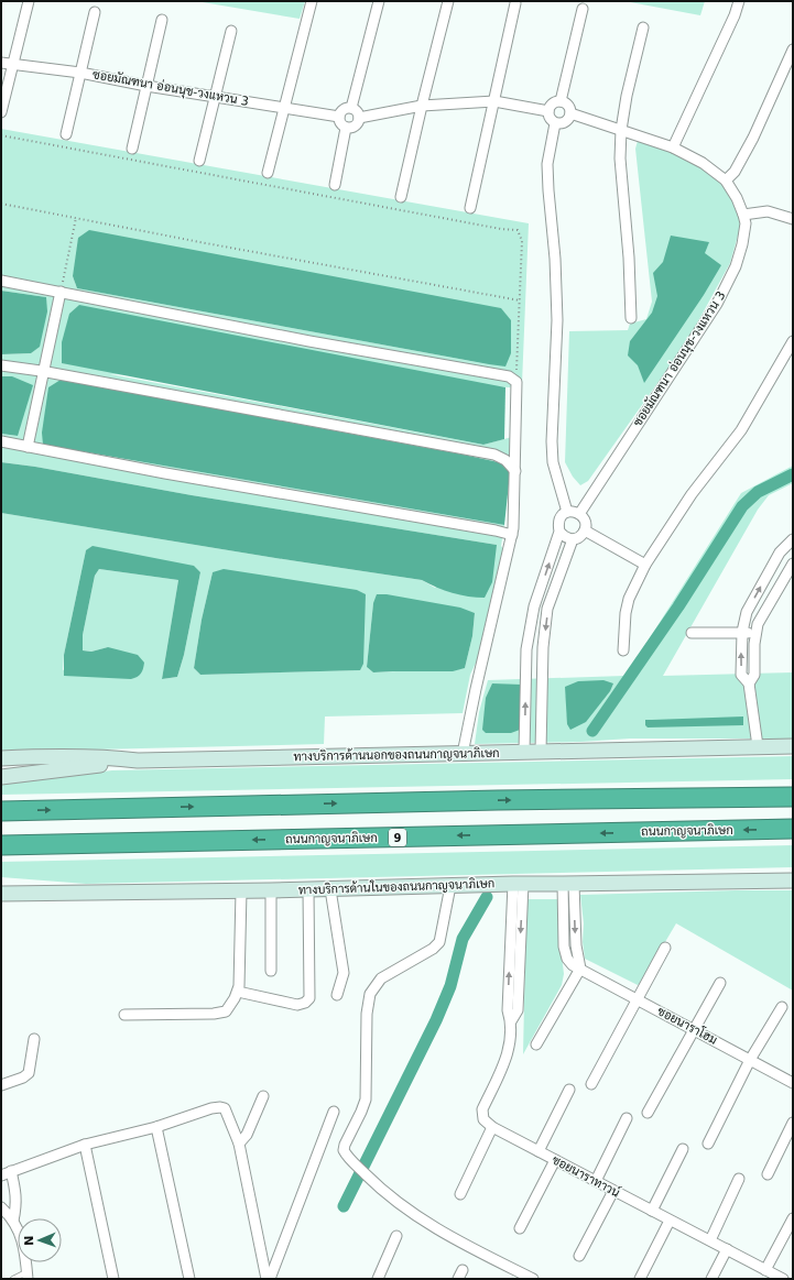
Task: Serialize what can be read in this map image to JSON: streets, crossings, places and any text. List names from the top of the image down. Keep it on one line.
{"streets":{"highway":["ถนนกาญจนาภิเษก","9"],"main road":["ทางบริการด้านนอกของถนนกาญจนาภิเษก","ทางบริการด้านในของถนนกาญจนาภิเษก"],"street":["ซอยมัณฑนา อ่อนนุช-วงแหวน 3","ซอยนาราโฮม","ซอยนาราทาวน์"]},"north":"left"}
